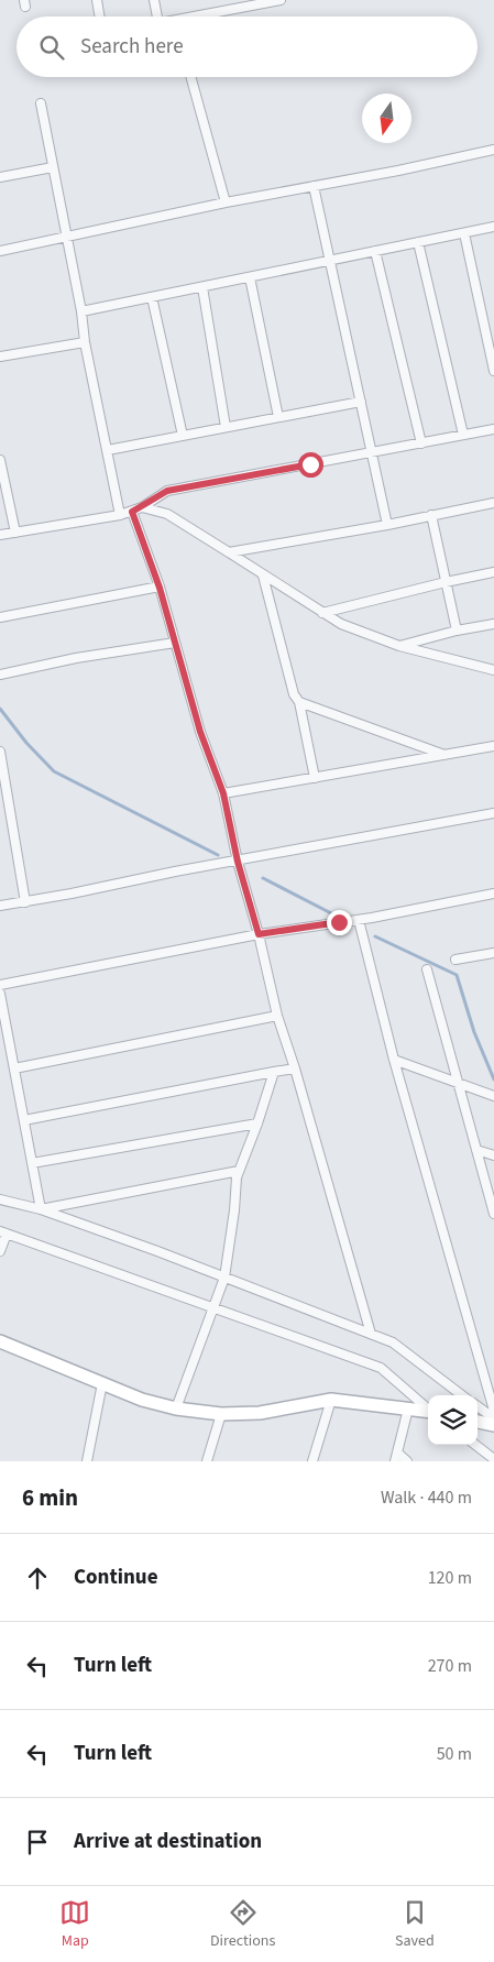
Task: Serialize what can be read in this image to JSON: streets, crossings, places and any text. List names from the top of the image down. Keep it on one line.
{"north":"bottom","page":{"search":"Search here","heading":["6 min","Walk · 440 m"],"list":[["Continue","120 m"],["Turn left","270 m"],["Turn left","50 m"],"Arrive at destination"],"nav":["Map","Directions","Saved"]}}
